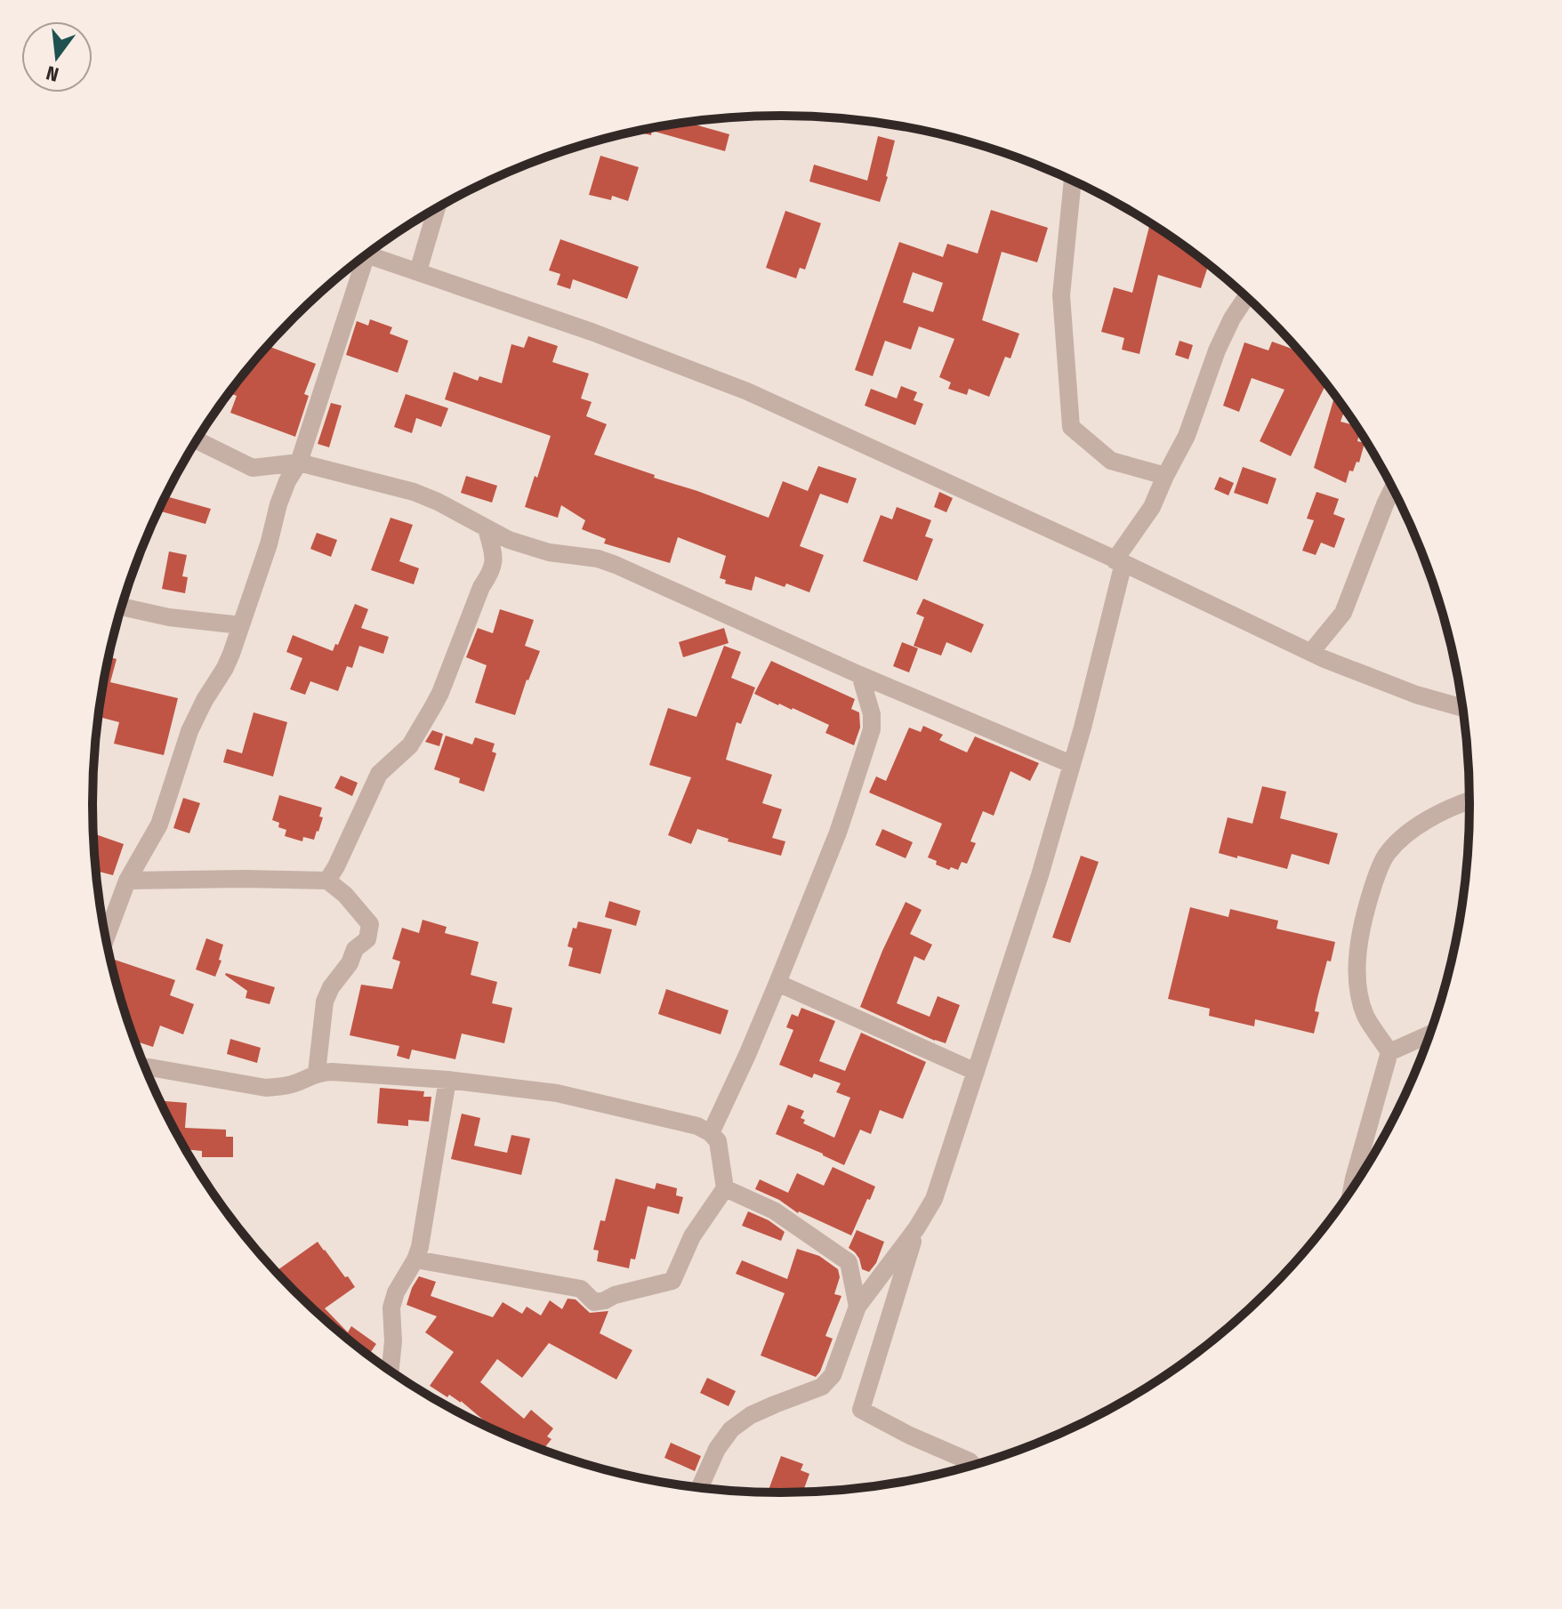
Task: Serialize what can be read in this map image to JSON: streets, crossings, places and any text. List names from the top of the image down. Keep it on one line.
{"north":"bottom"}
